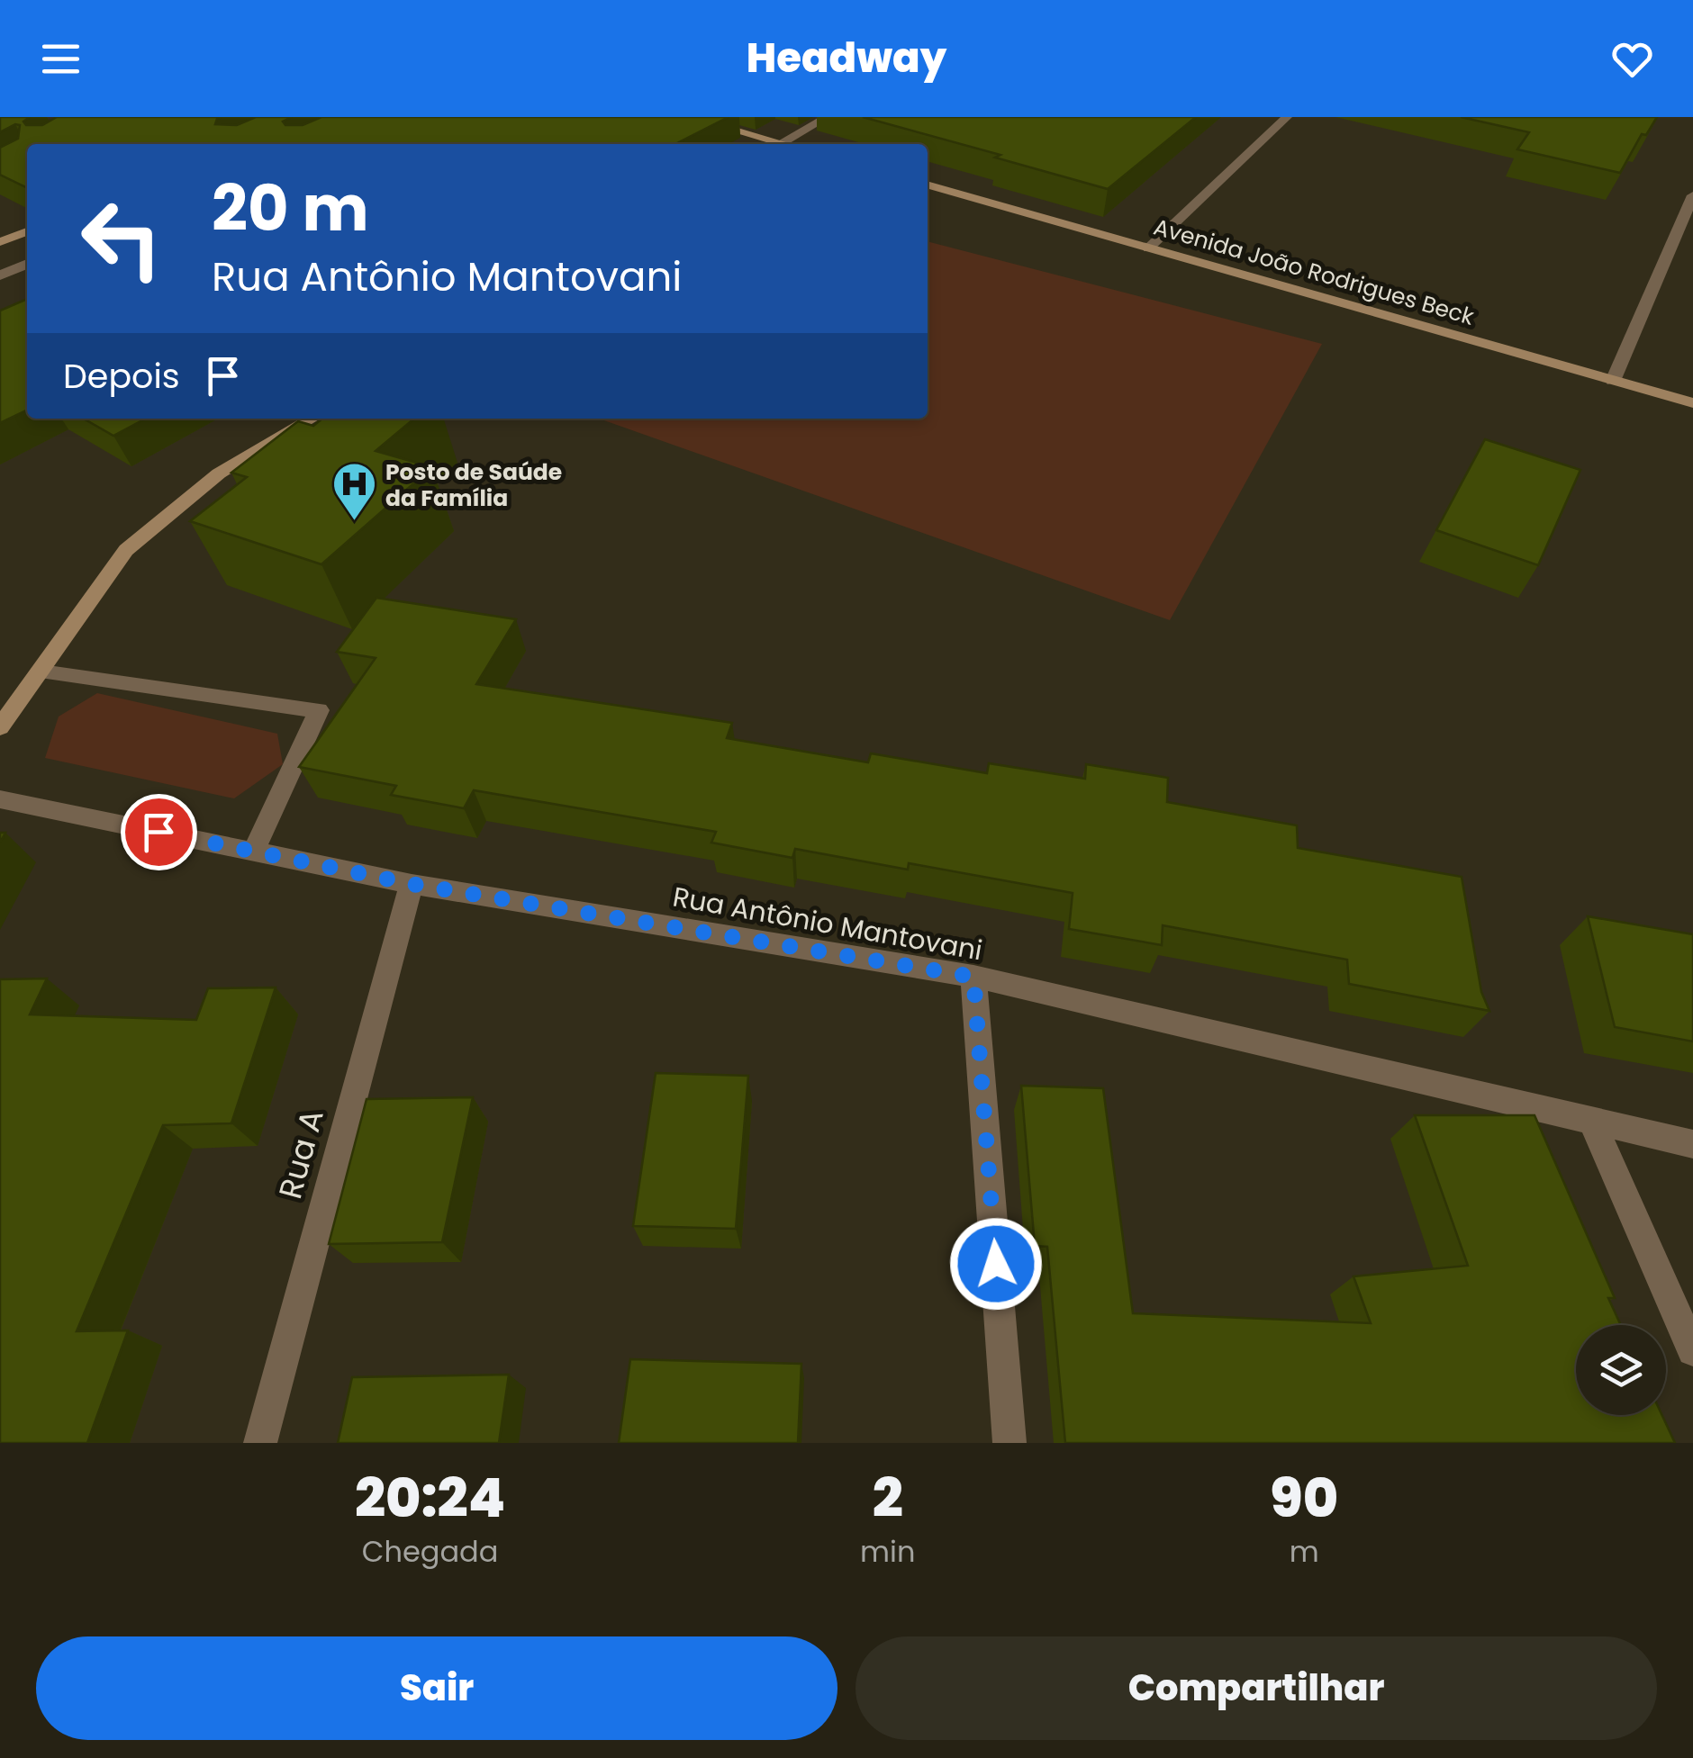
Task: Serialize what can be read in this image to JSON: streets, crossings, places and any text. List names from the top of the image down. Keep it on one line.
{"streets":{"street":["Avenida João Rodrigues Beck","Rua Antônio Mantovani","Rua A"]},"crossings":[["Rua Antônio Mantovani","Rua A"]],"places":{"hospital":["Posto de Saúde da Família"]},"page":{"header":"Headway","turn":["20 m","Rua Antônio Mantovani"],"then":"Depois","eta":["20:24","Chegada","2","min","90","m"],"buttons":["Sair","Compartilhar"]}}
